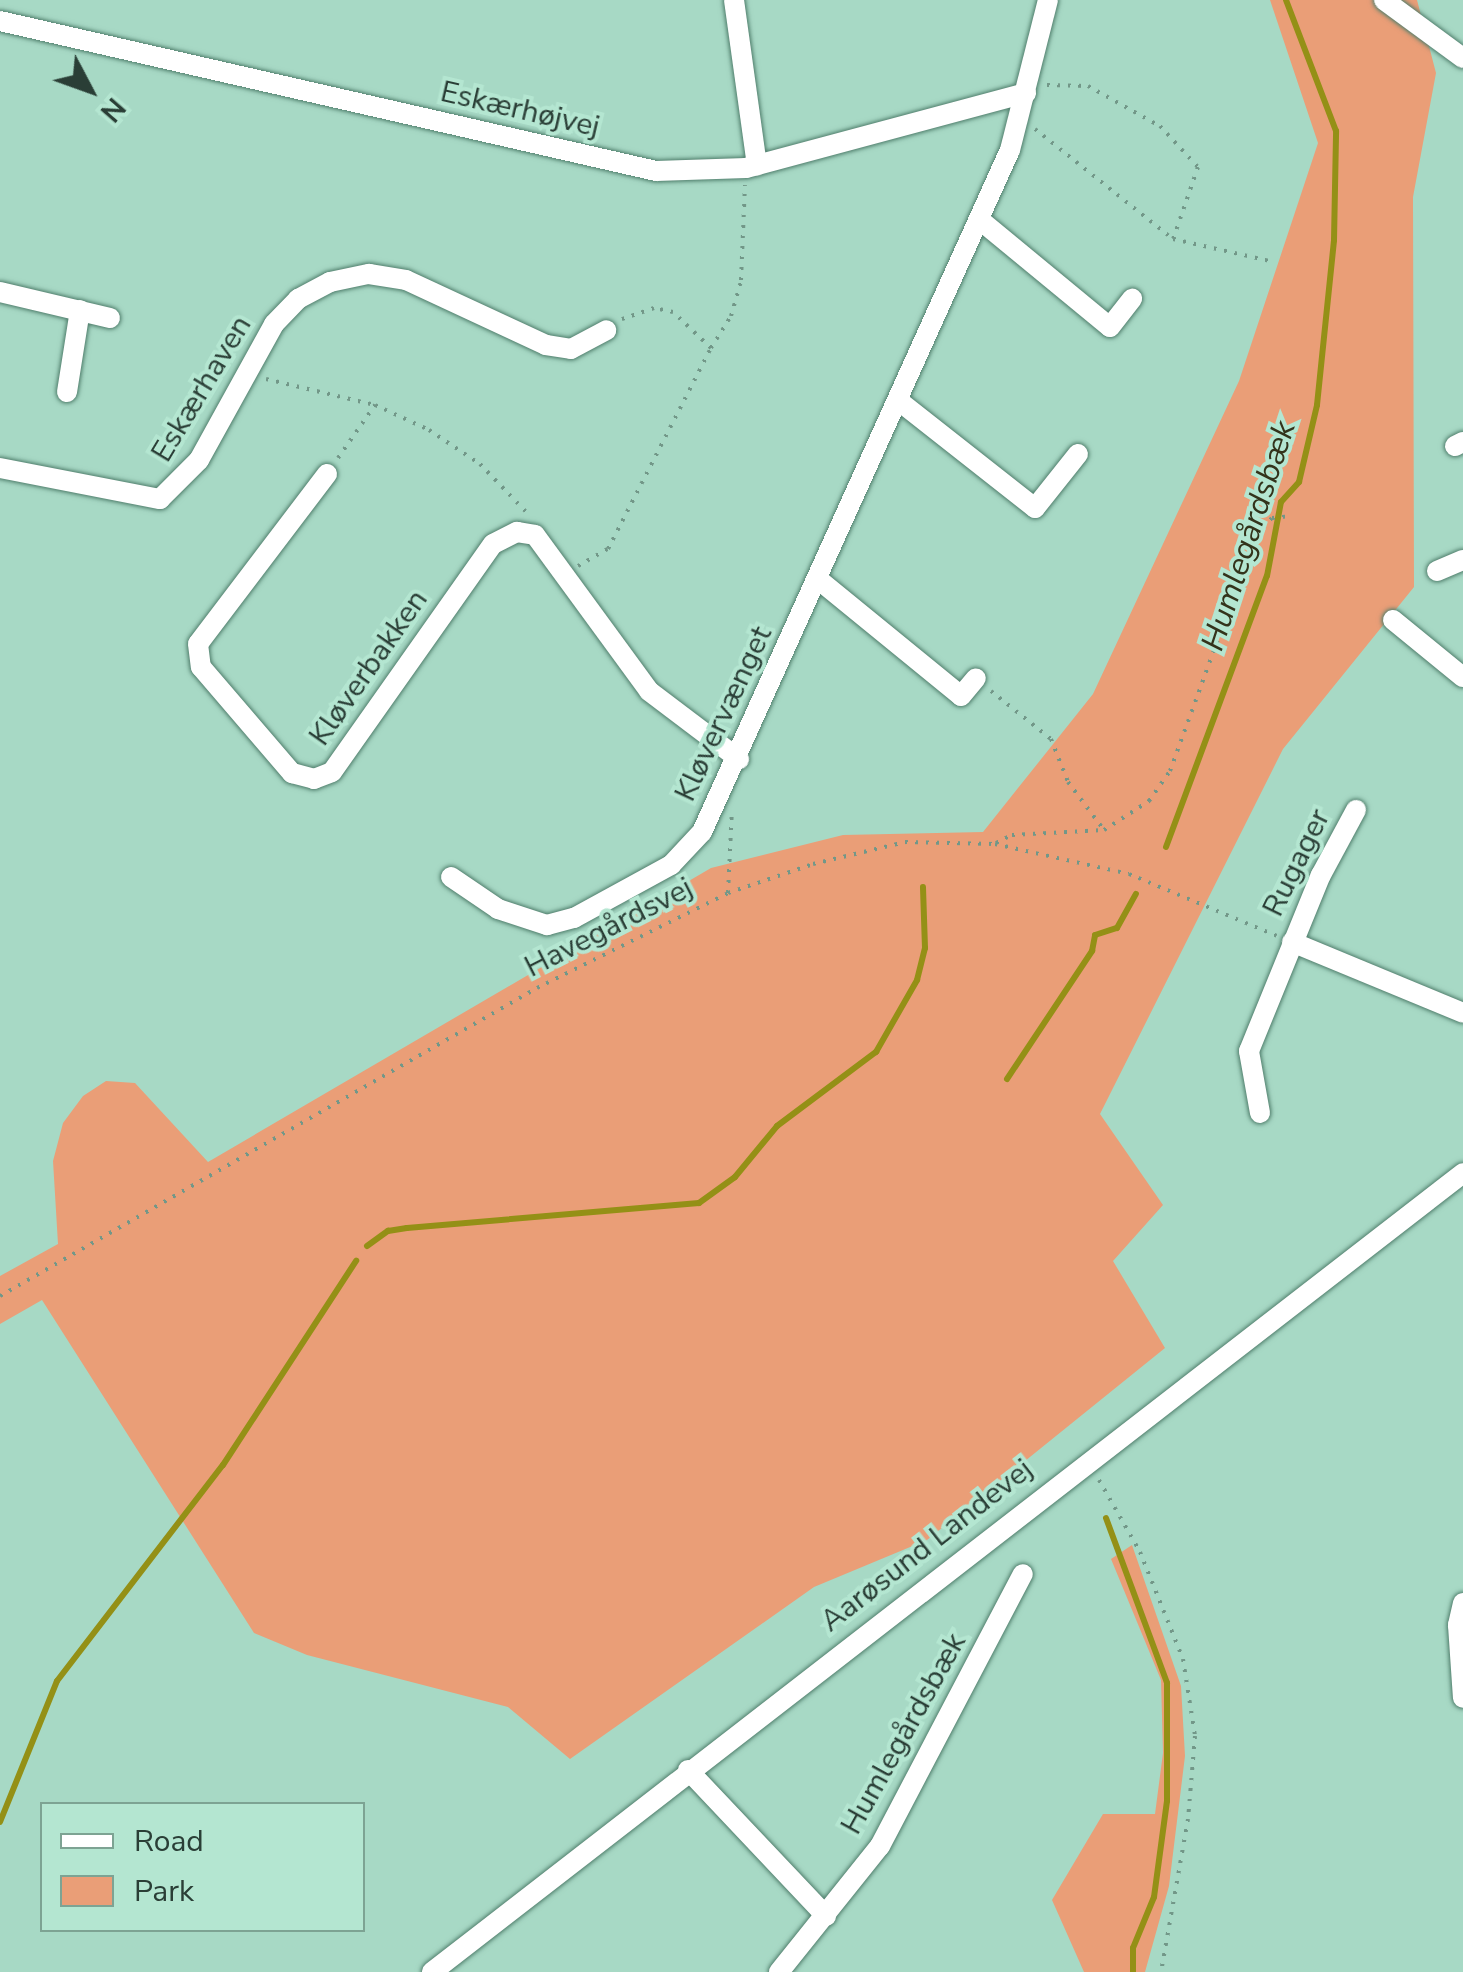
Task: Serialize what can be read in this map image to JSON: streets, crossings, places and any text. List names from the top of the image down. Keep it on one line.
{"streets":{"street":["Eskærhøjvej","Eskærhaven","Kløverbakken","Kløvervænget","Rugager","Aarøsund Landevej","Humlegårdsbæk"],"path":["Havegårdsvej"]},"crossings":[["Eskærhøjvej","Kløvervænget"],["Rugager","Havegårdsvej"]],"water":["Humlegårdsbæk"],"legend":["Road","Park"],"north":"bottom right"}
